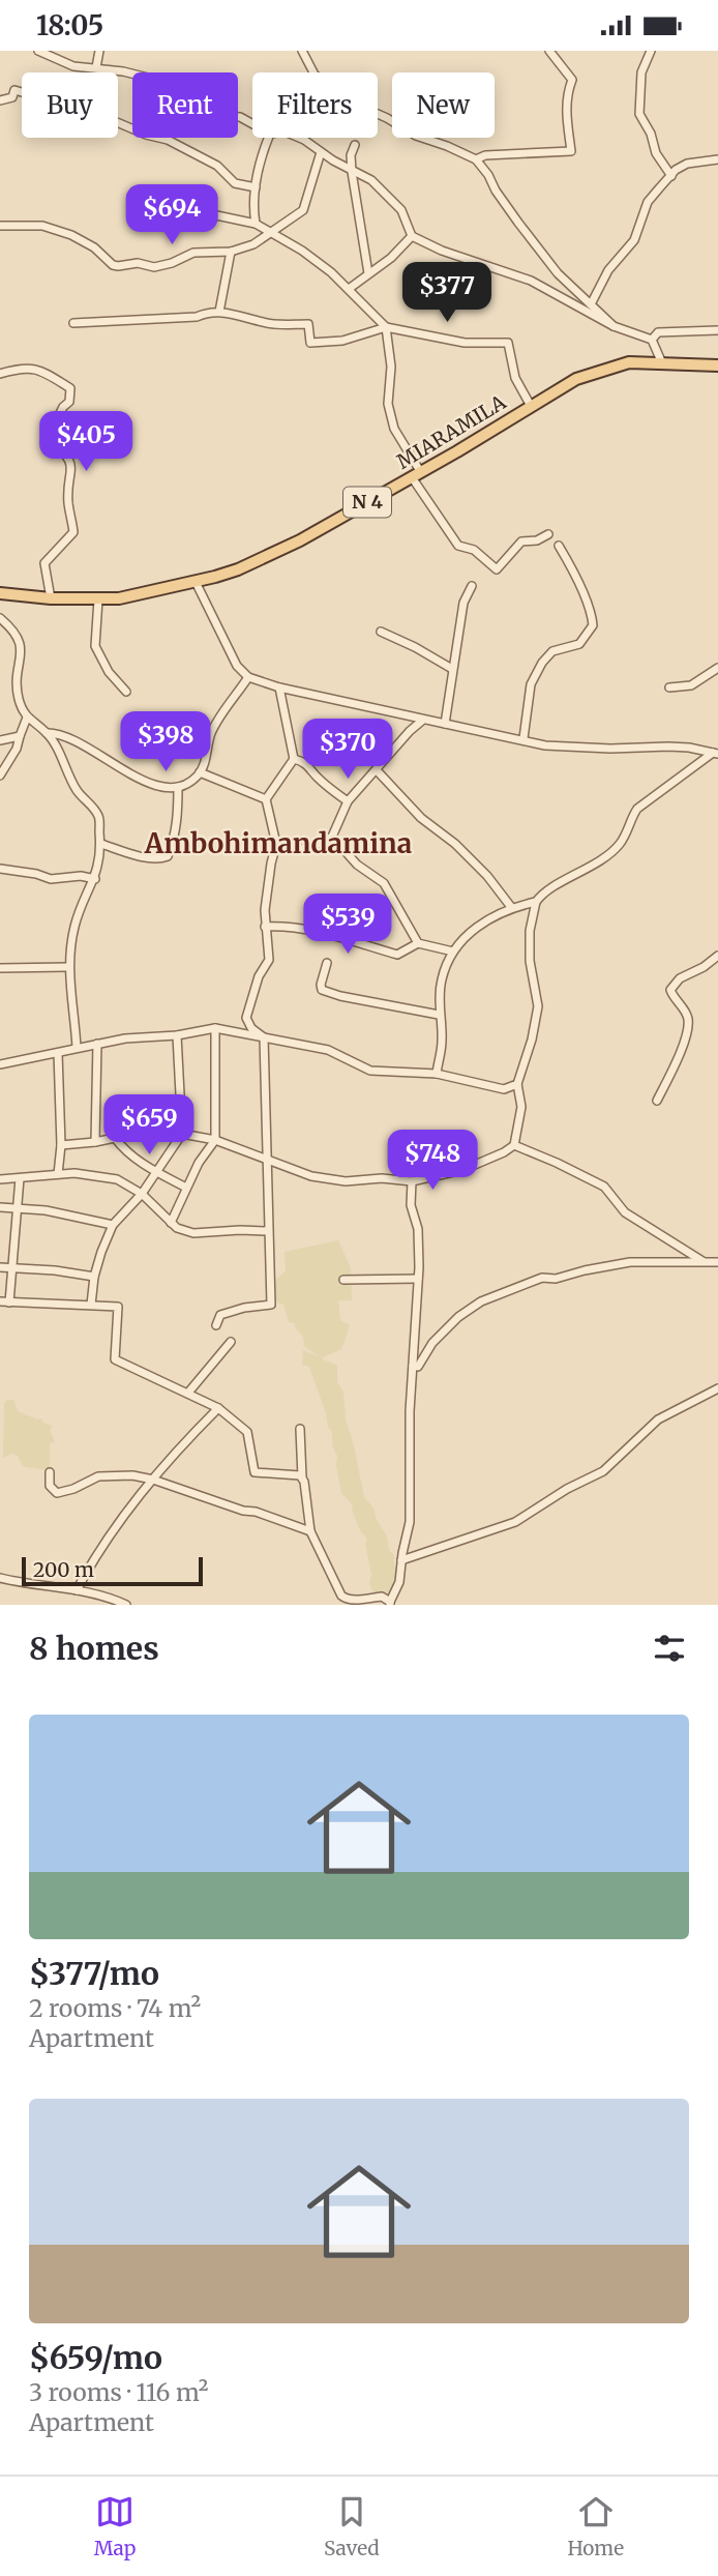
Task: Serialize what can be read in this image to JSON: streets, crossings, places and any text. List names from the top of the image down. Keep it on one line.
{"streets":{"main road":["MIARAMILA","N 4"]},"districts":["Ambohimandamina"],"scale_bar":"200 m","page":{"status":"18:05","chip":["Buy","Rent","Filters","New"],"price":["$694","$377","$405","$398","$370","$539","$659","$748"],"scale":"200 m","heading":"8 homes","list":[{"name":"$377/mo","note":"2 rooms · 74 m² · Apartment"},{"name":"$659/mo","note":"3 rooms · 116 m² · Apartment"}],"tabs":["Map","Saved","Home"]}}
